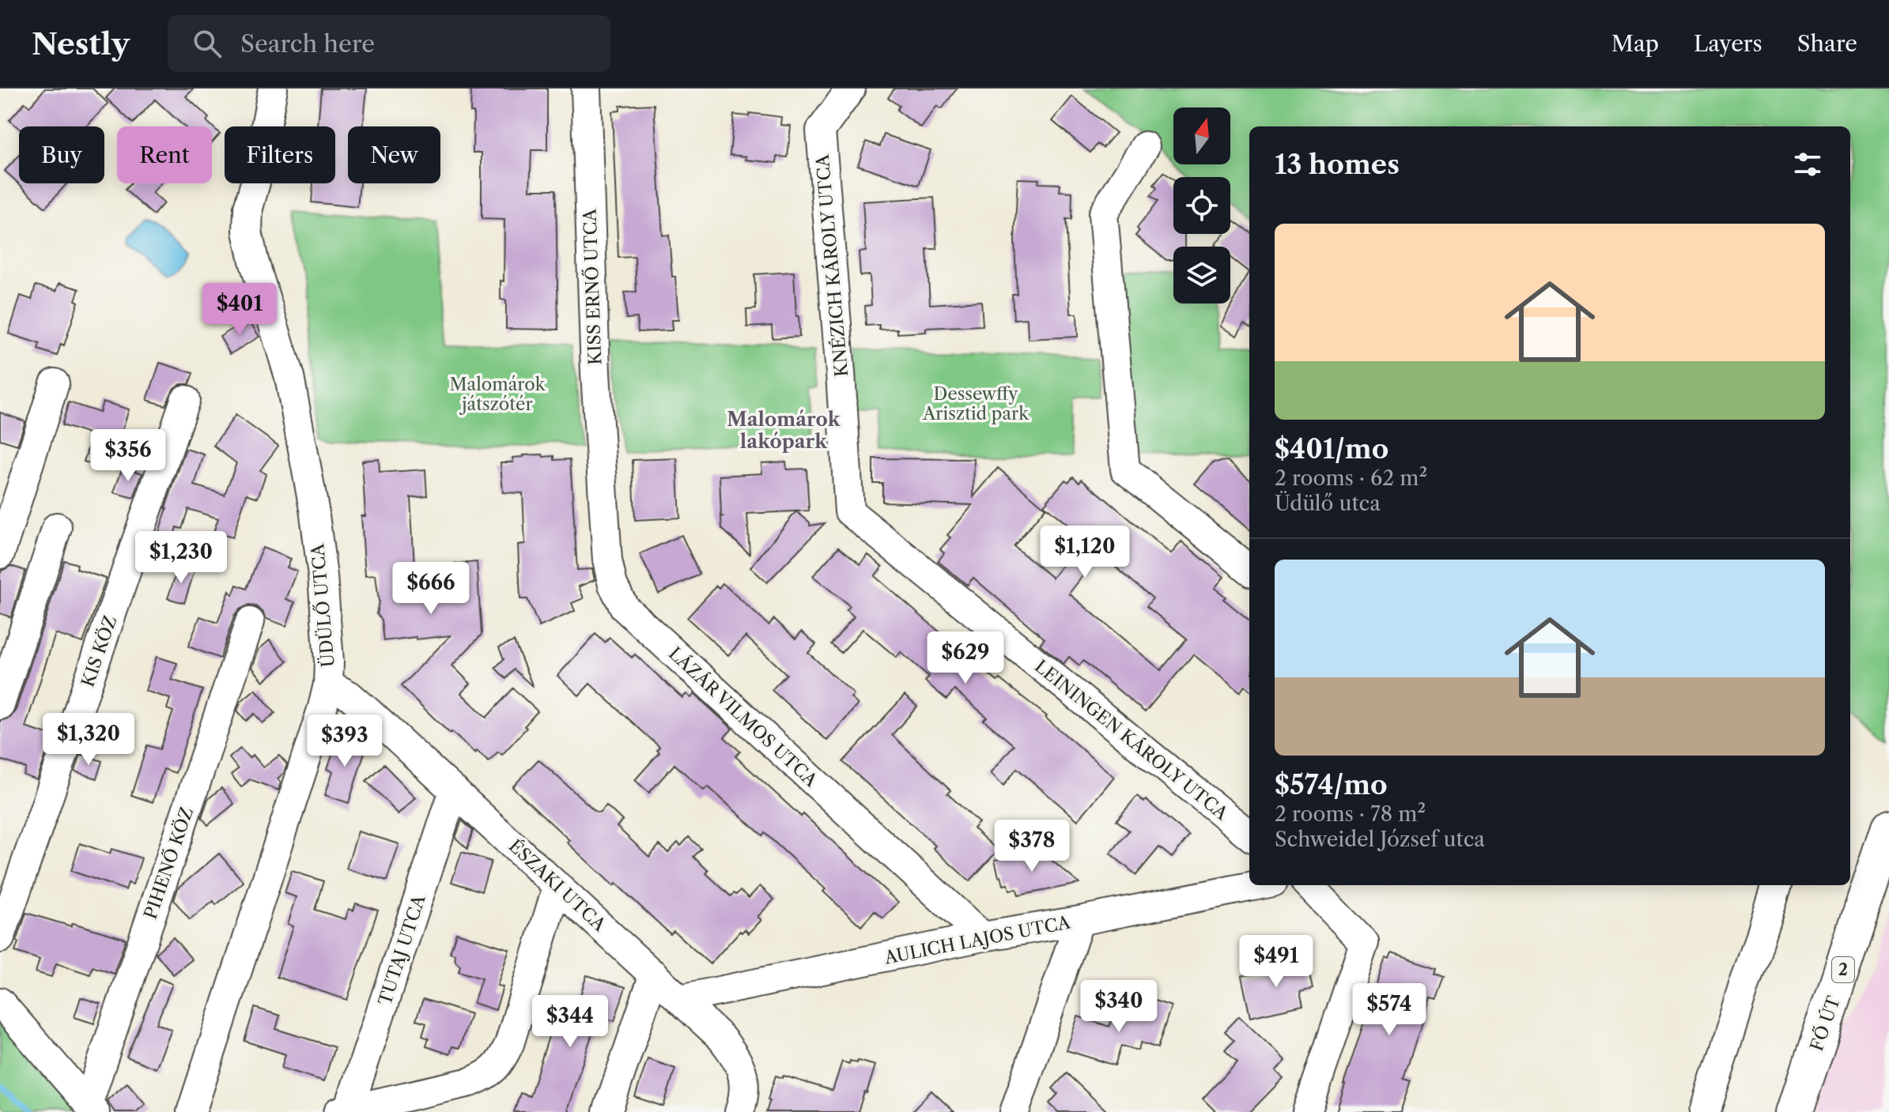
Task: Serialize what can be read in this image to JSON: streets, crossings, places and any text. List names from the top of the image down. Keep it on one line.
{"streets":{"main road":["2","FŐ ÚT"],"street":["KNÉZICH KÁROLY UTCA","KISS ERNŐ UTCA","ÜDÜLŐ UTCA","KIS KÖZ","LÁZÁR VILMOS UTCA","LEININGEN KÁROLY UTCA","PIHENŐ KÖZ","ÉSZAKI UTCA","AULICH LAJOS UTCA","TUTAJ UTCA"]},"crossings":[["KNÉZICH KÁROLY UTCA","LEININGEN KÁROLY UTCA"],["KISS ERNŐ UTCA","LÁZÁR VILMOS UTCA"],["ÜDÜLŐ UTCA","ÉSZAKI UTCA"],["LÁZÁR VILMOS UTCA","AULICH LAJOS UTCA"],["ÉSZAKI UTCA","AULICH LAJOS UTCA"],["ÉSZAKI UTCA","TUTAJ UTCA"]],"districts":["Malomárok lakópark"],"parks":["Malomárok játszótér","Dessewffy Arisztid park"],"north":"top","page":{"header":"Nestly","search":"Search here","nav":["Map","Layers","Share"],"chip":["Buy","Rent","Filters","New"],"heading":"13 homes","list":[{"name":"$401/mo","note":"2 rooms · 62 m² · Üdülő utca"},{"name":"$574/mo","note":"2 rooms · 78 m² · Schweidel József utca"}],"price":["$401","$356","$1,120","$1,230","$666","$629","$1,320","$393","$378","$491","$340","$574","$344"]}}
